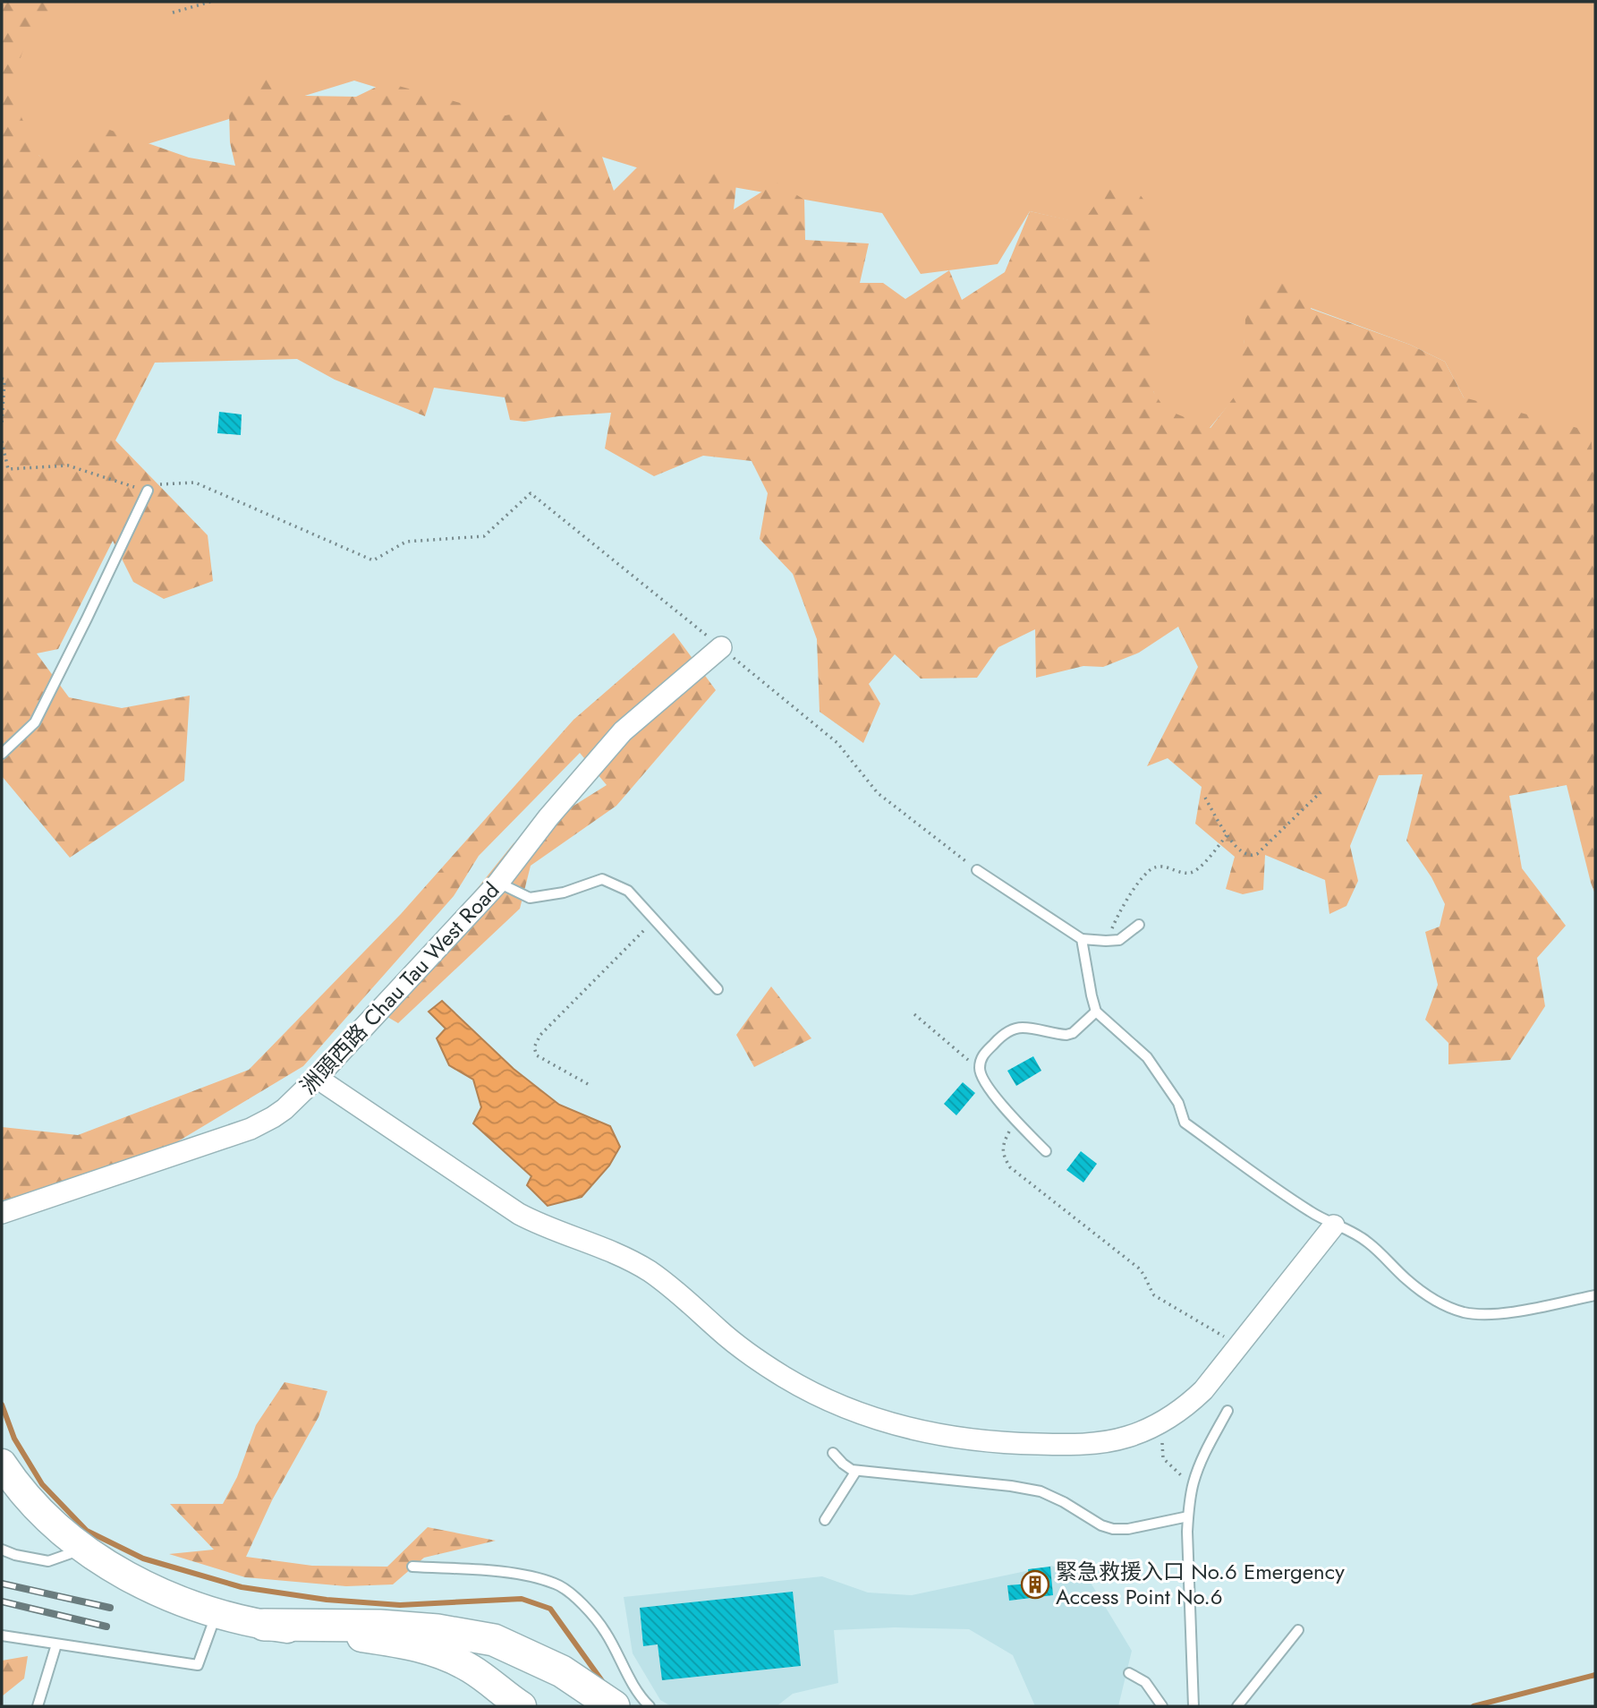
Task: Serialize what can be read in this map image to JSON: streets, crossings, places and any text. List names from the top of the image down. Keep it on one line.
{"streets":{"street":["洲頭西路 Chau Tau West Road"]},"places":{"building":["緊急救援入口 No.6 Emergency Access Point No.6"]}}
